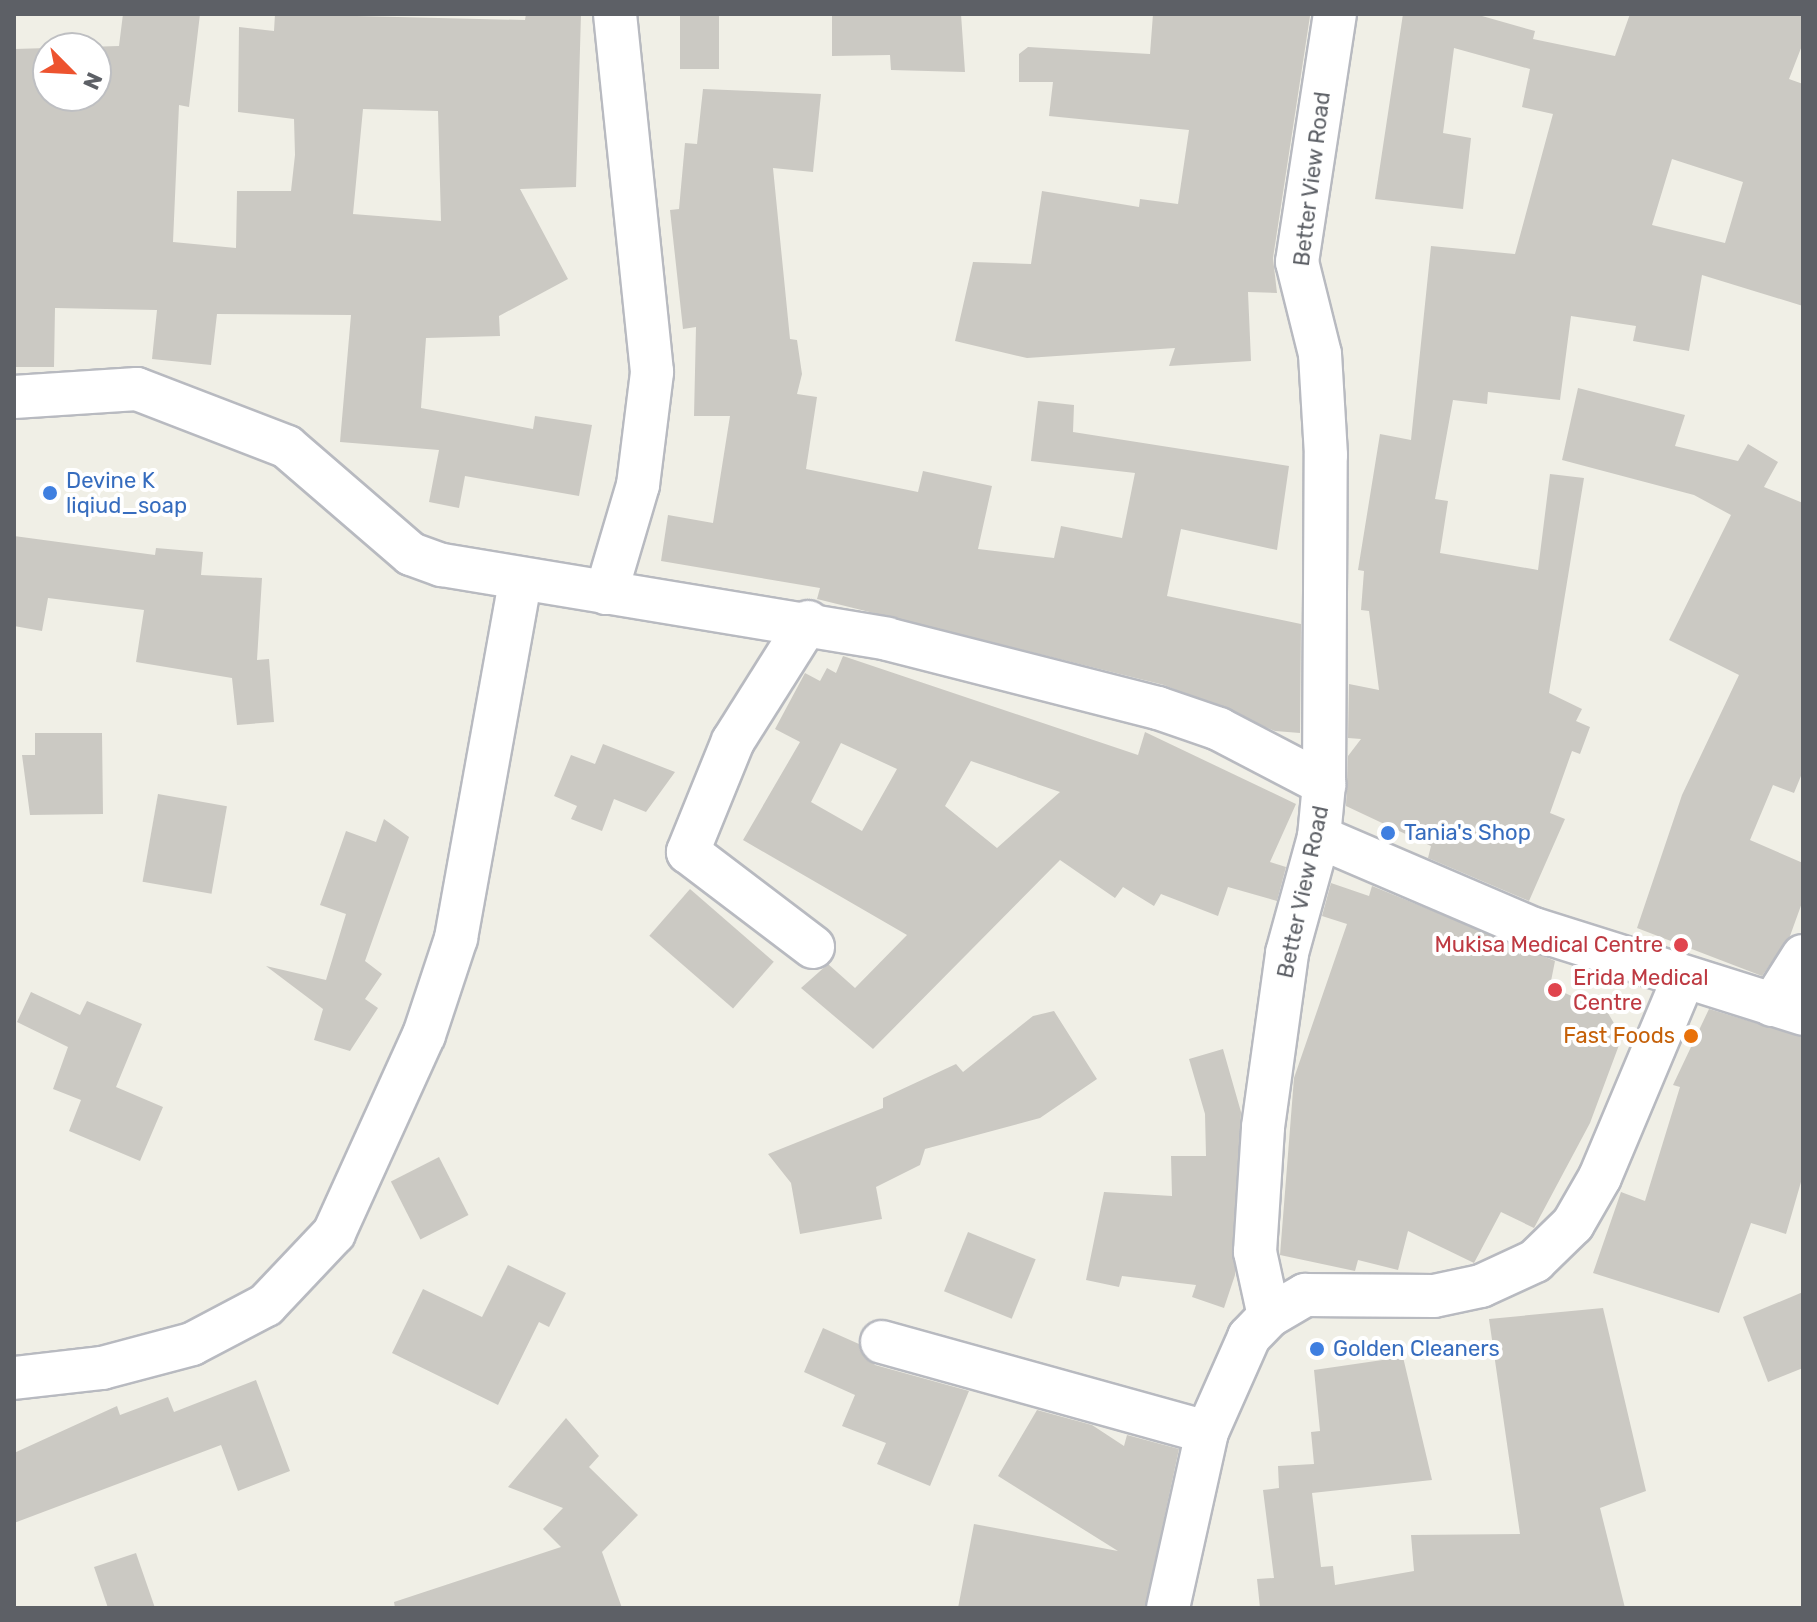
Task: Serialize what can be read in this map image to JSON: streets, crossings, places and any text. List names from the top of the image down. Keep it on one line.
{"streets":{"street":["Better View Road"]},"places":["Devine K liqiud_soap","Tania's Shop","Mukisa Medical Centre","Erida Medical Centre","Fast Foods","Golden Cleaners"],"north":"bottom right"}
